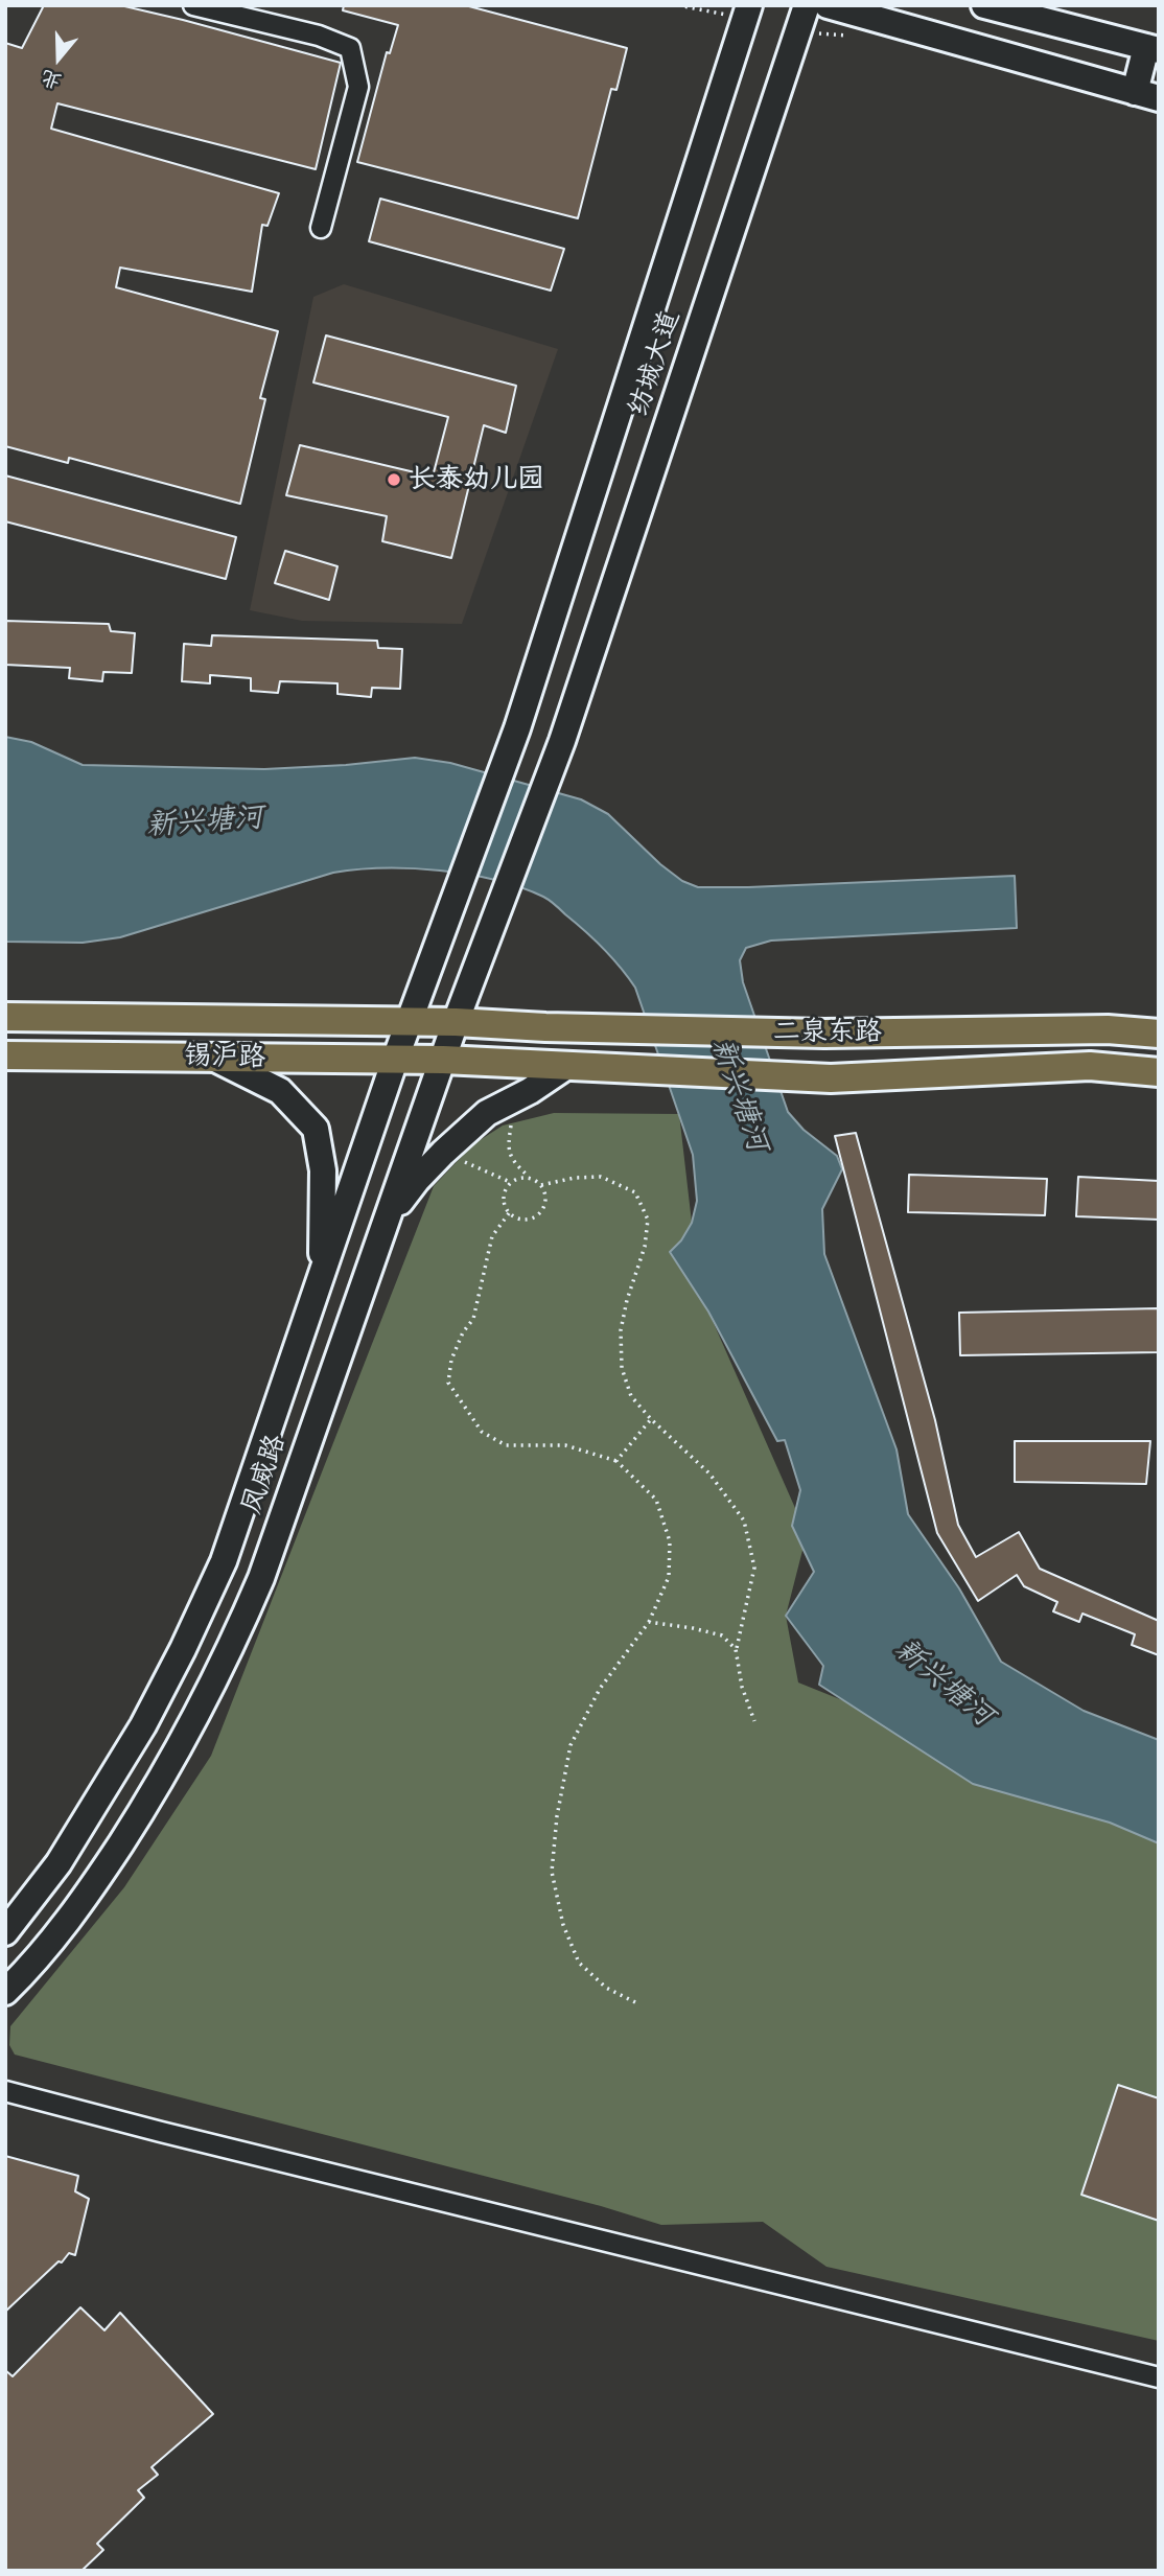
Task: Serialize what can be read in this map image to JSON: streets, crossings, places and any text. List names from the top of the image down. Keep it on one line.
{"streets":{"main road":["纺城大道","二泉东路","锡沪路","凤威路"]},"crossings":[["纺城大道","凤威路"],["二泉东路","锡沪路"],["二泉东路","凤威路"],["锡沪路","凤威路"]],"water":["新兴塘河"],"places":["长泰幼儿园"],"north":"bottom"}
